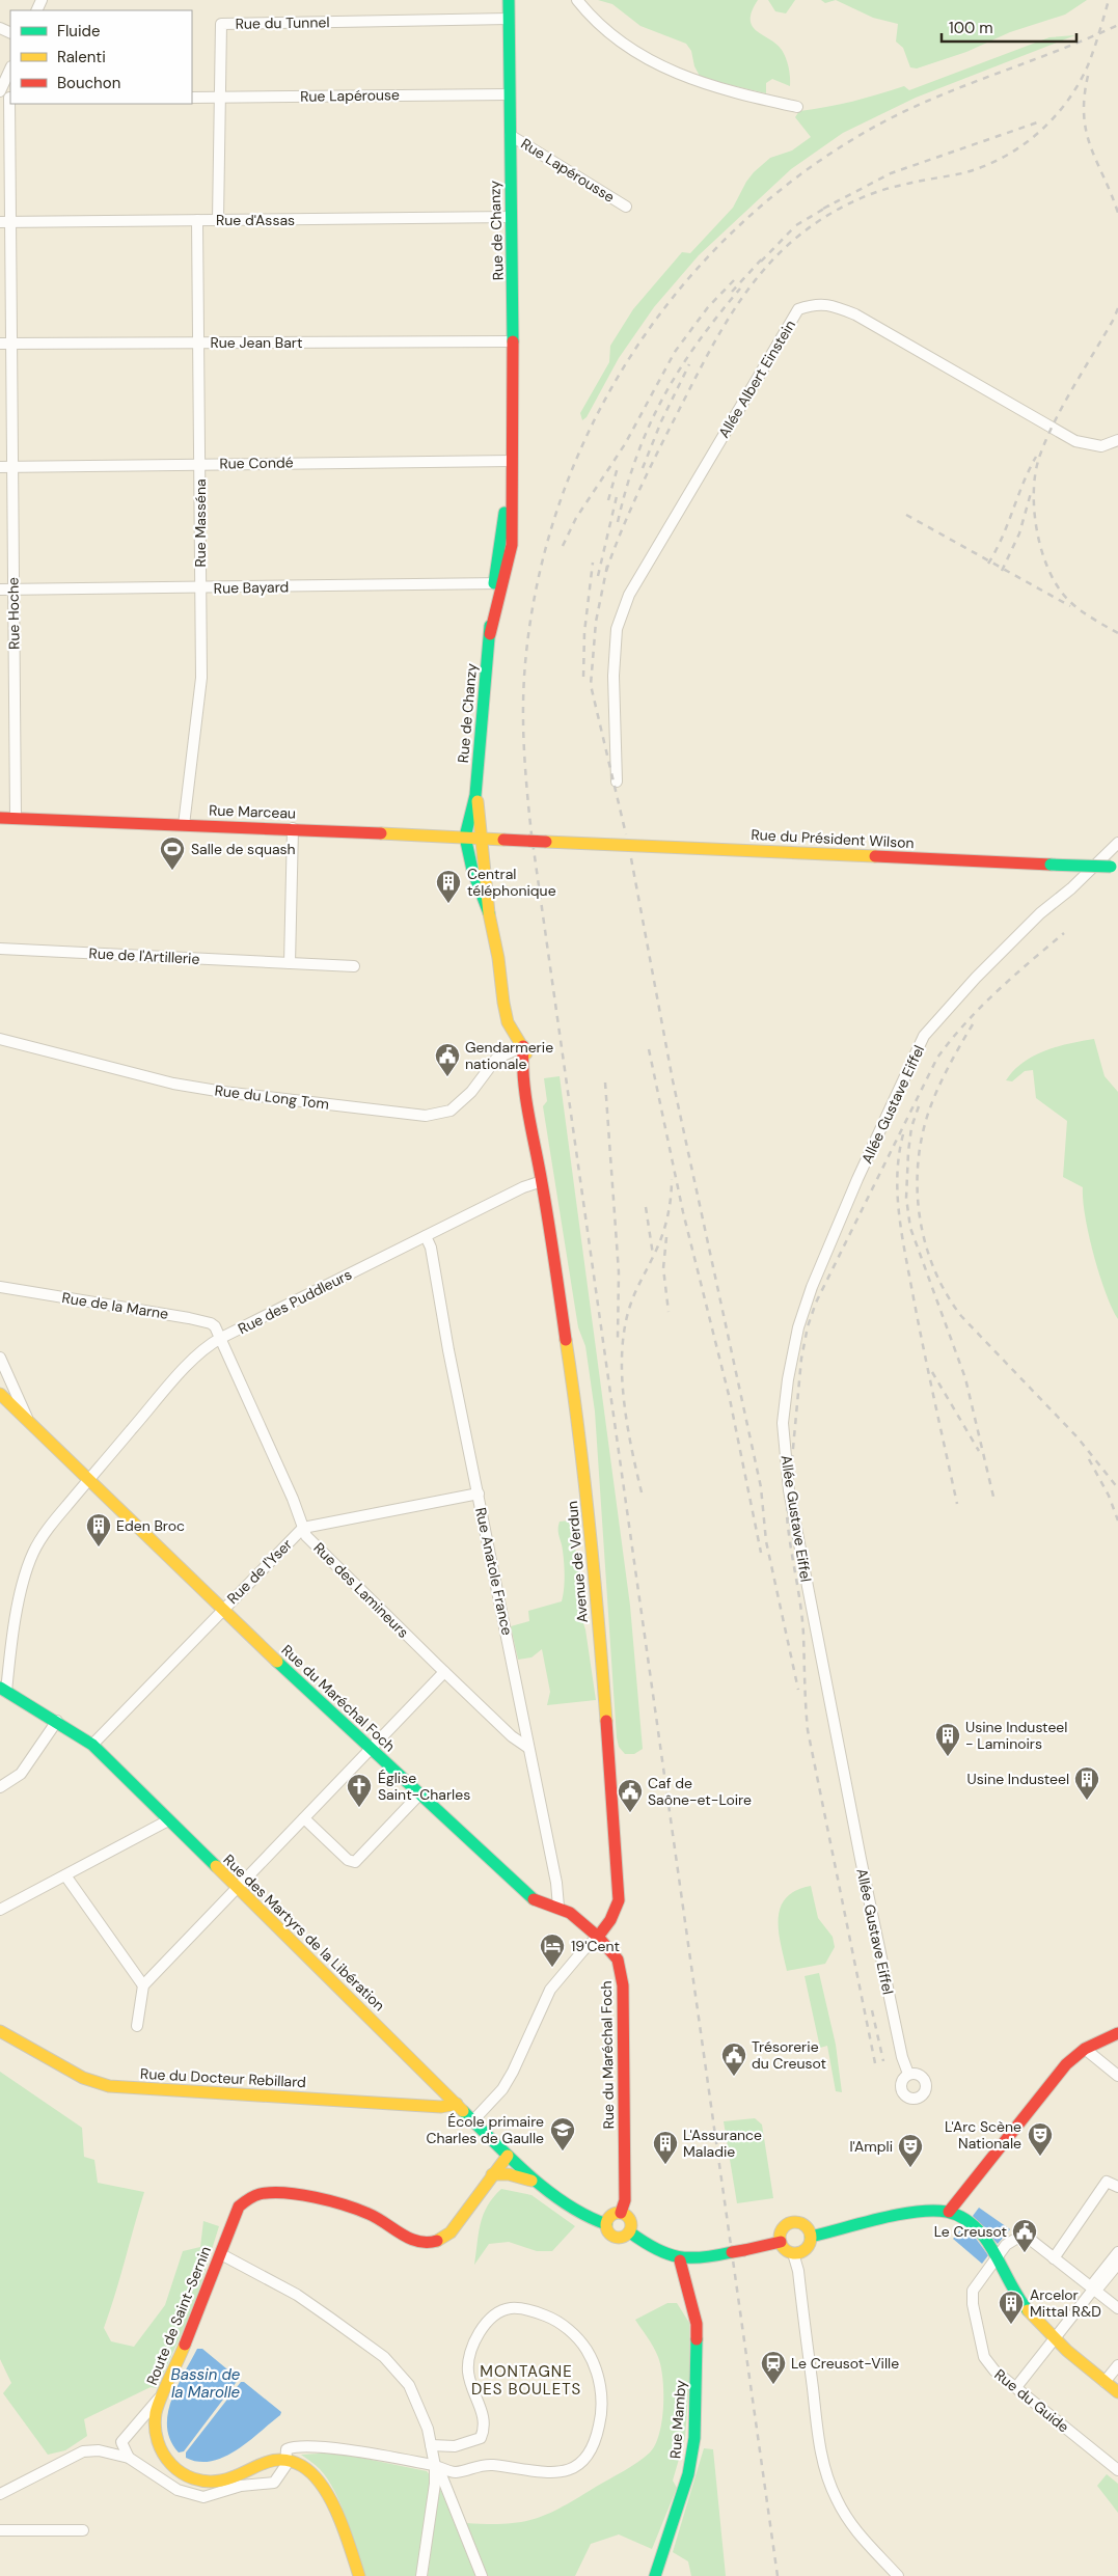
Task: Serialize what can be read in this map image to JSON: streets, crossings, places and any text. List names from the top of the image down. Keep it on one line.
{"streets":{"main road":["Rue de Chanzy","Rue Marceau","Rue du Président Wilson","Avenue de Verdun","Rue du Maréchal Foch","Rue des Martyrs de la Libération","Rue du Docteur Rebillard","Route de Saint-Sernin","Rue Mamby"],"street":["Rue du Tunnel","Rue Lapérouse","Rue Lapérousse","Rue d'Assas","Rue Jean Bart","Allée Albert Einstein","Rue Condé","Rue Masséna","Rue Bayard","Rue Hoche","Rue de l'Artillerie","Rue du Long Tom","Allée Gustave Eiffel","Rue des Puddleurs","Rue de la Marne","Rue de l'Yser","Rue Anatole France","Rue des Lamineurs","Rue du Guide"]},"crossings":[["Rue du Tunnel","Rue Lapérouse"],["Rue du Tunnel","Rue d'Assas"],["Rue du Tunnel","Rue de Chanzy"],["Rue Lapérouse","Rue de Chanzy"],["Rue Lapérousse","Rue de Chanzy"],["Rue d'Assas","Rue de Chanzy"],["Rue d'Assas","Rue Masséna"],["Rue d'Assas","Rue Hoche"],["Rue de Chanzy","Rue Jean Bart"],["Rue de Chanzy","Rue Condé"],["Rue de Chanzy","Rue Bayard"],["Rue de Chanzy","Rue Marceau"],["Rue de Chanzy","Avenue de Verdun"],["Rue Jean Bart","Rue Masséna"],["Rue Jean Bart","Rue Hoche"],["Rue Condé","Rue Masséna"],["Rue Condé","Rue Hoche"],["Rue Masséna","Rue Bayard"],["Rue Masséna","Rue Marceau"],["Rue Bayard","Rue Hoche"],["Rue Hoche","Rue Marceau"],["Rue Marceau","Rue du Président Wilson"],["Rue Marceau","Avenue de Verdun"],["Rue du Long Tom","Avenue de Verdun"],["Rue des Puddleurs","Rue de la Marne"],["Rue des Puddleurs","Avenue de Verdun"],["Rue des Puddleurs","Rue Anatole France"],["Rue des Puddleurs","Rue des Lamineurs"],["Rue des Puddleurs","Rue du Maréchal Foch"],["Rue des Puddleurs","Rue des Martyrs de la Libération"],["Rue de la Marne","Rue des Lamineurs"],["Avenue de Verdun","Rue du Maréchal Foch"],["Rue de l'Yser","Rue Anatole France"],["Rue de l'Yser","Rue des Lamineurs"],["Rue de l'Yser","Rue du Maréchal Foch"],["Rue de l'Yser","Rue des Martyrs de la Libération"],["Rue Anatole France","Rue des Lamineurs"],["Rue Anatole France","Rue du Maréchal Foch"],["Rue du Maréchal Foch","Rue des Martyrs de la Libération"],["Rue des Martyrs de la Libération","Rue du Docteur Rebillard"],["Rue des Martyrs de la Libération","Route de Saint-Sernin"]],"districts":["MONTAGNE DES BOULETS"],"water":["Bassin de la Marolle"],"places":{"sports":["Salle de squash"],"building":["Central téléphonique","Eden Broc","Usine Industeel - Laminoirs","Usine Industeel","L'Assurance Maladie","Arcelor Mittal R&D"],"public building":["Gendarmerie nationale","Caf de Saône-et-Loire","Trésorerie du Creusot","Le Creusot"],"church":["Église Saint-Charles"],"hotel":["19'Cent"],"school or university":["École primaire Charles de Gaulle"],"theatre":["L'Arc Scène Nationale","l'Ampli"],"station":["Le Creusot-Ville"]},"legend":["Fluide","Ralenti","Bouchon"],"scale_bar":"100 m"}
